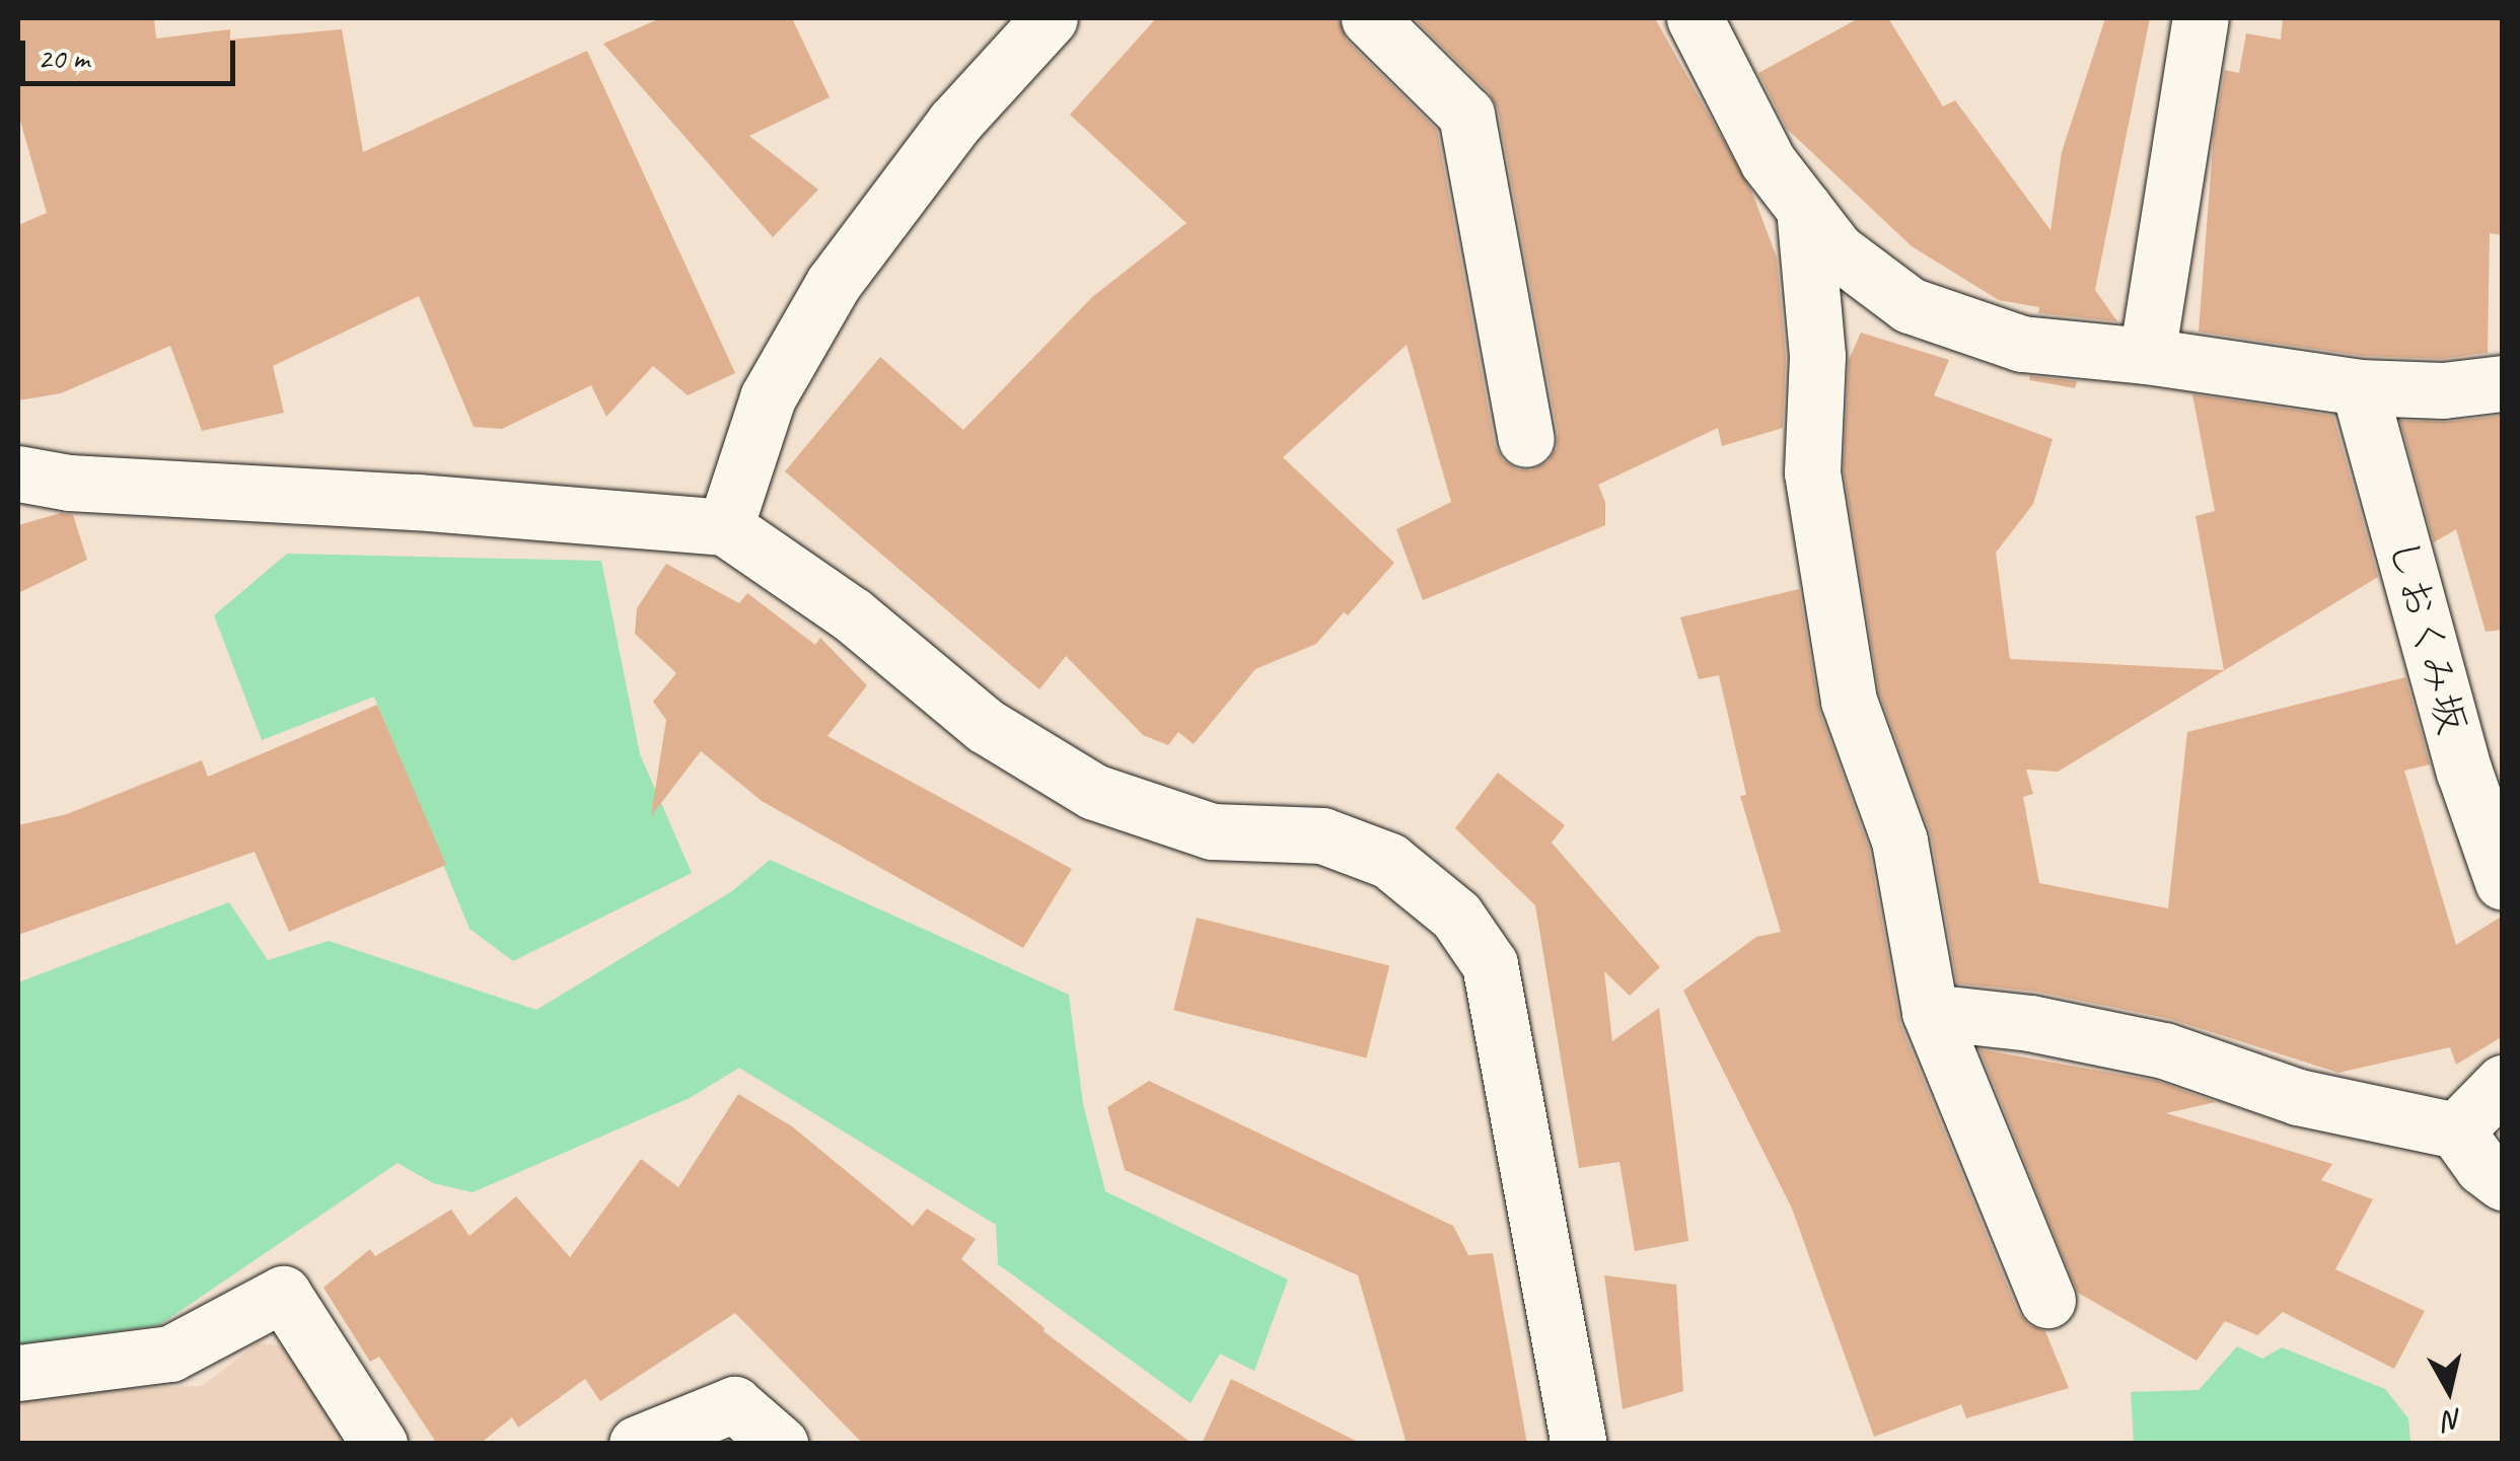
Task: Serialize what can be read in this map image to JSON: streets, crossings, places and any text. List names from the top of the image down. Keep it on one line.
{"streets":{"street":["しおくみ坂"]},"scale_bar":"20 m","north":"bottom"}
